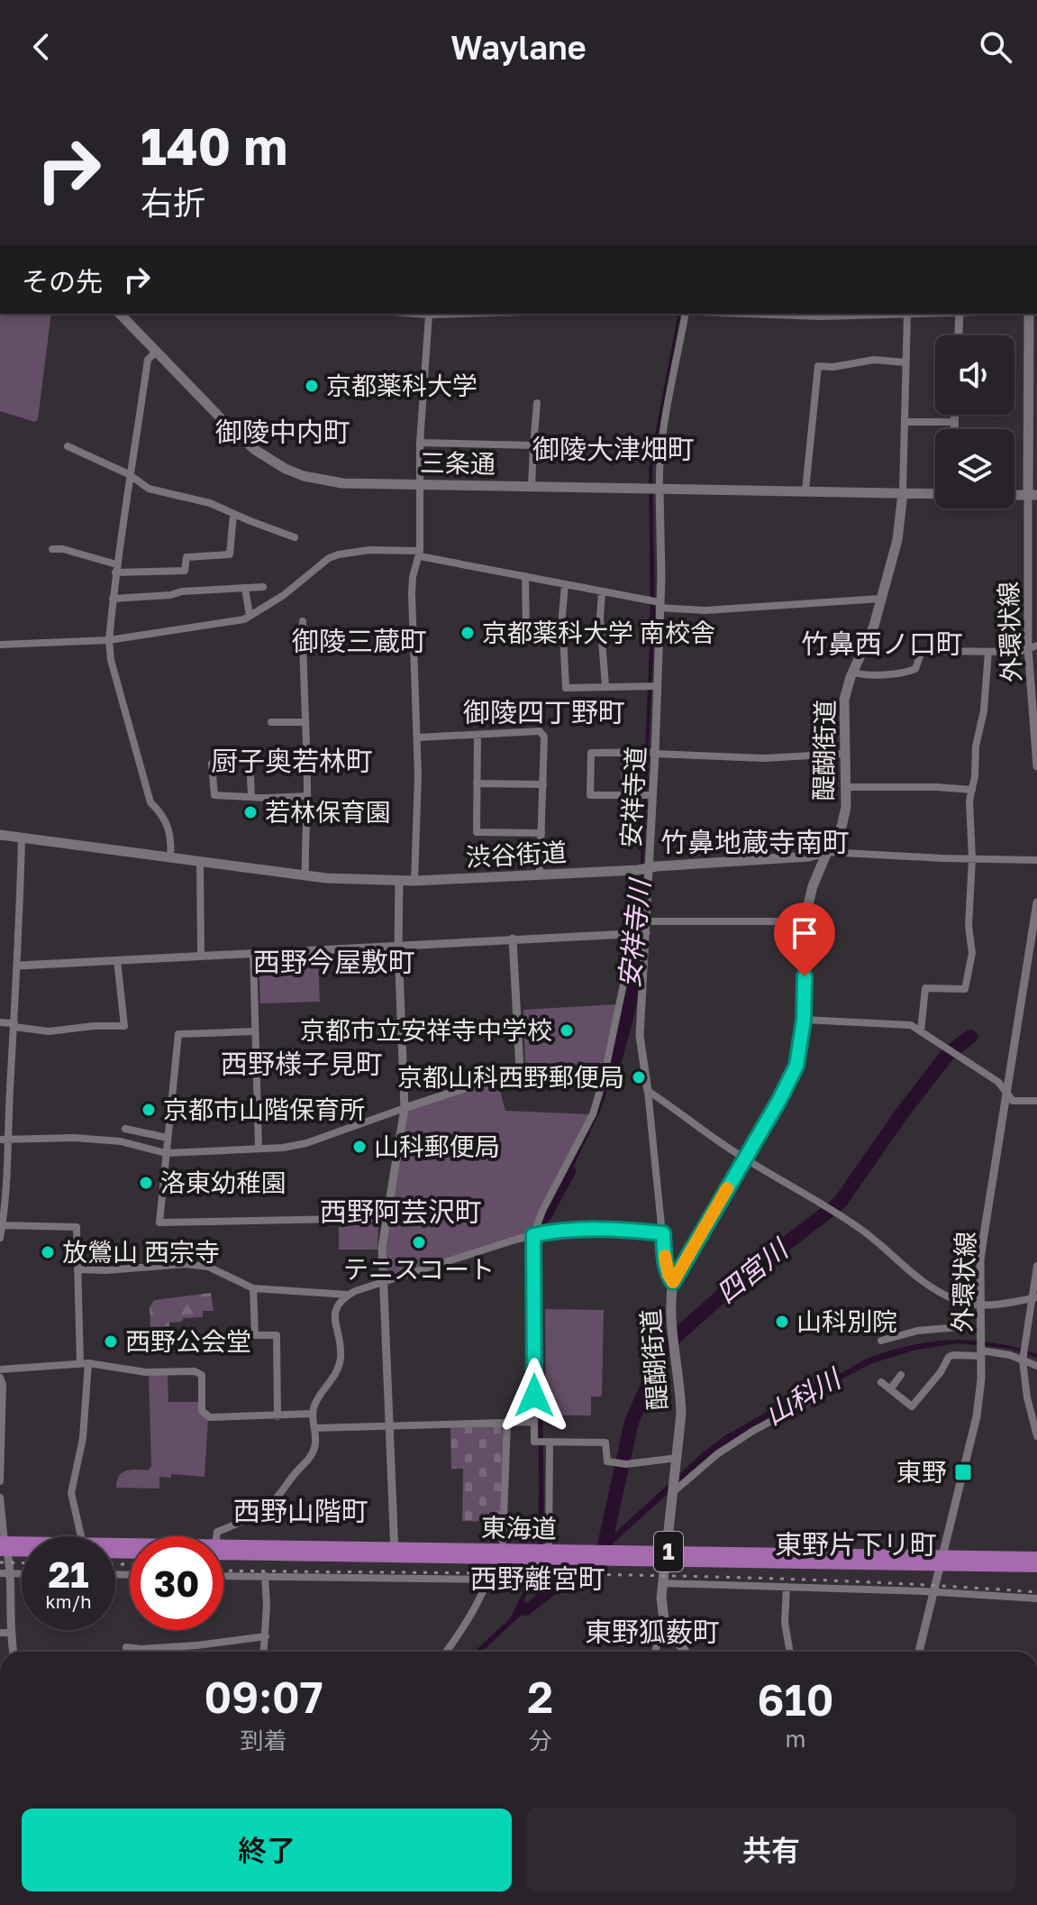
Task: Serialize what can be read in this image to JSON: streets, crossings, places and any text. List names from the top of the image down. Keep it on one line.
{"streets":{"highway":["東海道","1"],"main road":["三条通","醍醐街道","渋谷街道"],"street":["外環状線","安祥寺道"]},"crossings":[["三条通","醍醐街道"],["三条通","安祥寺道"],["外環状線","東海道"],["醍醐街道","安祥寺道"],["醍醐街道","渋谷街道"],["醍醐街道","東海道"],["安祥寺道","渋谷街道"]],"districts":["御陵中内町","御陵大津畑町","御陵三蔵町","竹鼻西ノ口町","御陵四丁野町","厨子奥若林町","竹鼻地蔵寺南町","西野今屋敷町","西野様子見町","西野阿芸沢町","西野山階町","東野片下リ町","西野離宮町","東野狐薮町"],"water":["安祥寺川","四宮川","山科川"],"places":{"other":["京都薬科大学","京都薬科大学 南校舎","若林保育園","京都市立安祥寺中学校","京都山科西野郵便局","京都市山階保育所","山科郵便局","洛東幼稚園","テニスコート","放鶯山 西宗寺","山科別院","西野公会堂"],"transit":["東野"]},"page":{"header":"Waylane","turn":["140 m","右折"],"then":"その先","speed":"21 km/h","limit":"30","eta":["09:07","到着","2","分","610","m"],"buttons":["終了","共有"]}}
